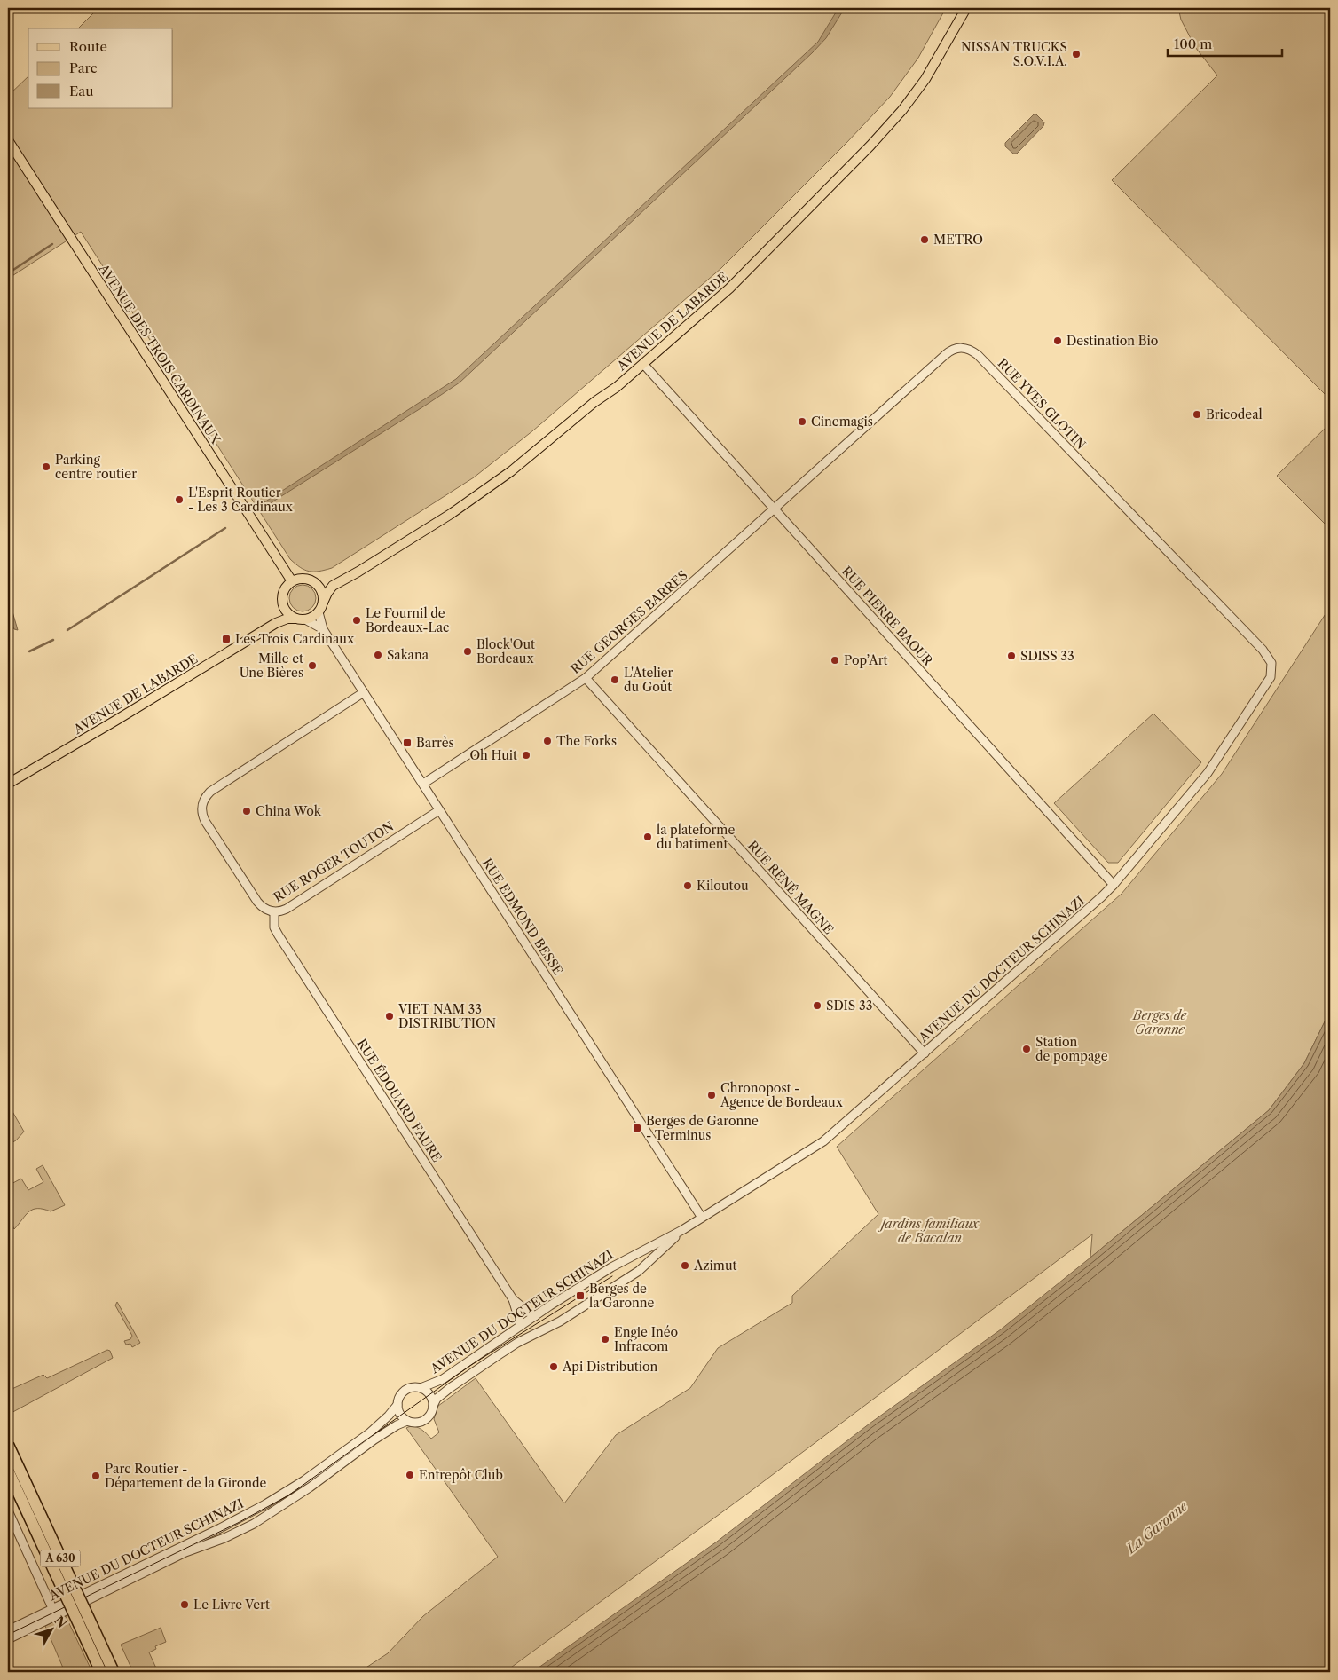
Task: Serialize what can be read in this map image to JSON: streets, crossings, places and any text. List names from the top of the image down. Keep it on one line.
{"streets":{"highway":["A 630"],"main road":["AVENUE DE LABARDE","AVENUE DES TROIS CARDINAUX"],"street":["RUE YVES GLOTIN","RUE PIERRE BAOUR","RUE GEORGES BARRES","RUE ROGER TOUTON","RUE RENÉ MAGNE","RUE EDMOND BESSE","AVENUE DU DOCTEUR SCHINAZI","RUE ÉDOUARD FAURE"]},"crossings":[["AVENUE DE LABARDE","AVENUE DES TROIS CARDINAUX"],["AVENUE DE LABARDE","RUE PIERRE BAOUR"],["AVENUE DE LABARDE","RUE EDMOND BESSE"],["AVENUE DES TROIS CARDINAUX","RUE EDMOND BESSE"],["RUE YVES GLOTIN","RUE PIERRE BAOUR"],["RUE YVES GLOTIN","RUE GEORGES BARRES"],["RUE YVES GLOTIN","AVENUE DU DOCTEUR SCHINAZI"],["RUE PIERRE BAOUR","RUE GEORGES BARRES"],["RUE PIERRE BAOUR","AVENUE DU DOCTEUR SCHINAZI"],["RUE GEORGES BARRES","RUE RENÉ MAGNE"],["RUE GEORGES BARRES","RUE EDMOND BESSE"],["RUE ROGER TOUTON","RUE EDMOND BESSE"],["RUE ROGER TOUTON","RUE ÉDOUARD FAURE"],["RUE RENÉ MAGNE","AVENUE DU DOCTEUR SCHINAZI"],["RUE EDMOND BESSE","AVENUE DU DOCTEUR SCHINAZI"],["AVENUE DU DOCTEUR SCHINAZI","RUE ÉDOUARD FAURE"]],"water":["La Garonne"],"parks":["Berges de Garonne","Jardins familiaux de Bacalan"],"places":{"other":["NISSAN TRUCKS S.O.V.I.A.","METRO","Destination Bio","Bricodeal","Cinemagis","Parking centre routier","L'Esprit Routier - Les 3 Cardinaux","Le Fournil de Bordeaux-Lac","Block'Out Bordeaux","Sakana","SDISS 33","Pop’Art","Mille et Une Bières","L'Atelier du Goût","The Forks","Oh Huit","China Wok","la plateforme du batiment","Kiloutou","SDIS 33","VIET NAM 33 DISTRIBUTION","Station de pompage","Chronopost - Agence de Bordeaux","Azimut","Engie Inéo Infracom","Api Distribution","Entrepôt Club","Parc Routier - Département de la Gironde","Le Livre Vert"],"transit":["Les Trois Cardinaux","Barrès","Berges de Garonne - Terminus","Berges de la Garonne"]},"legend":["Route","Parc","Eau"],"scale_bar":"100 m","north":"top right"}
